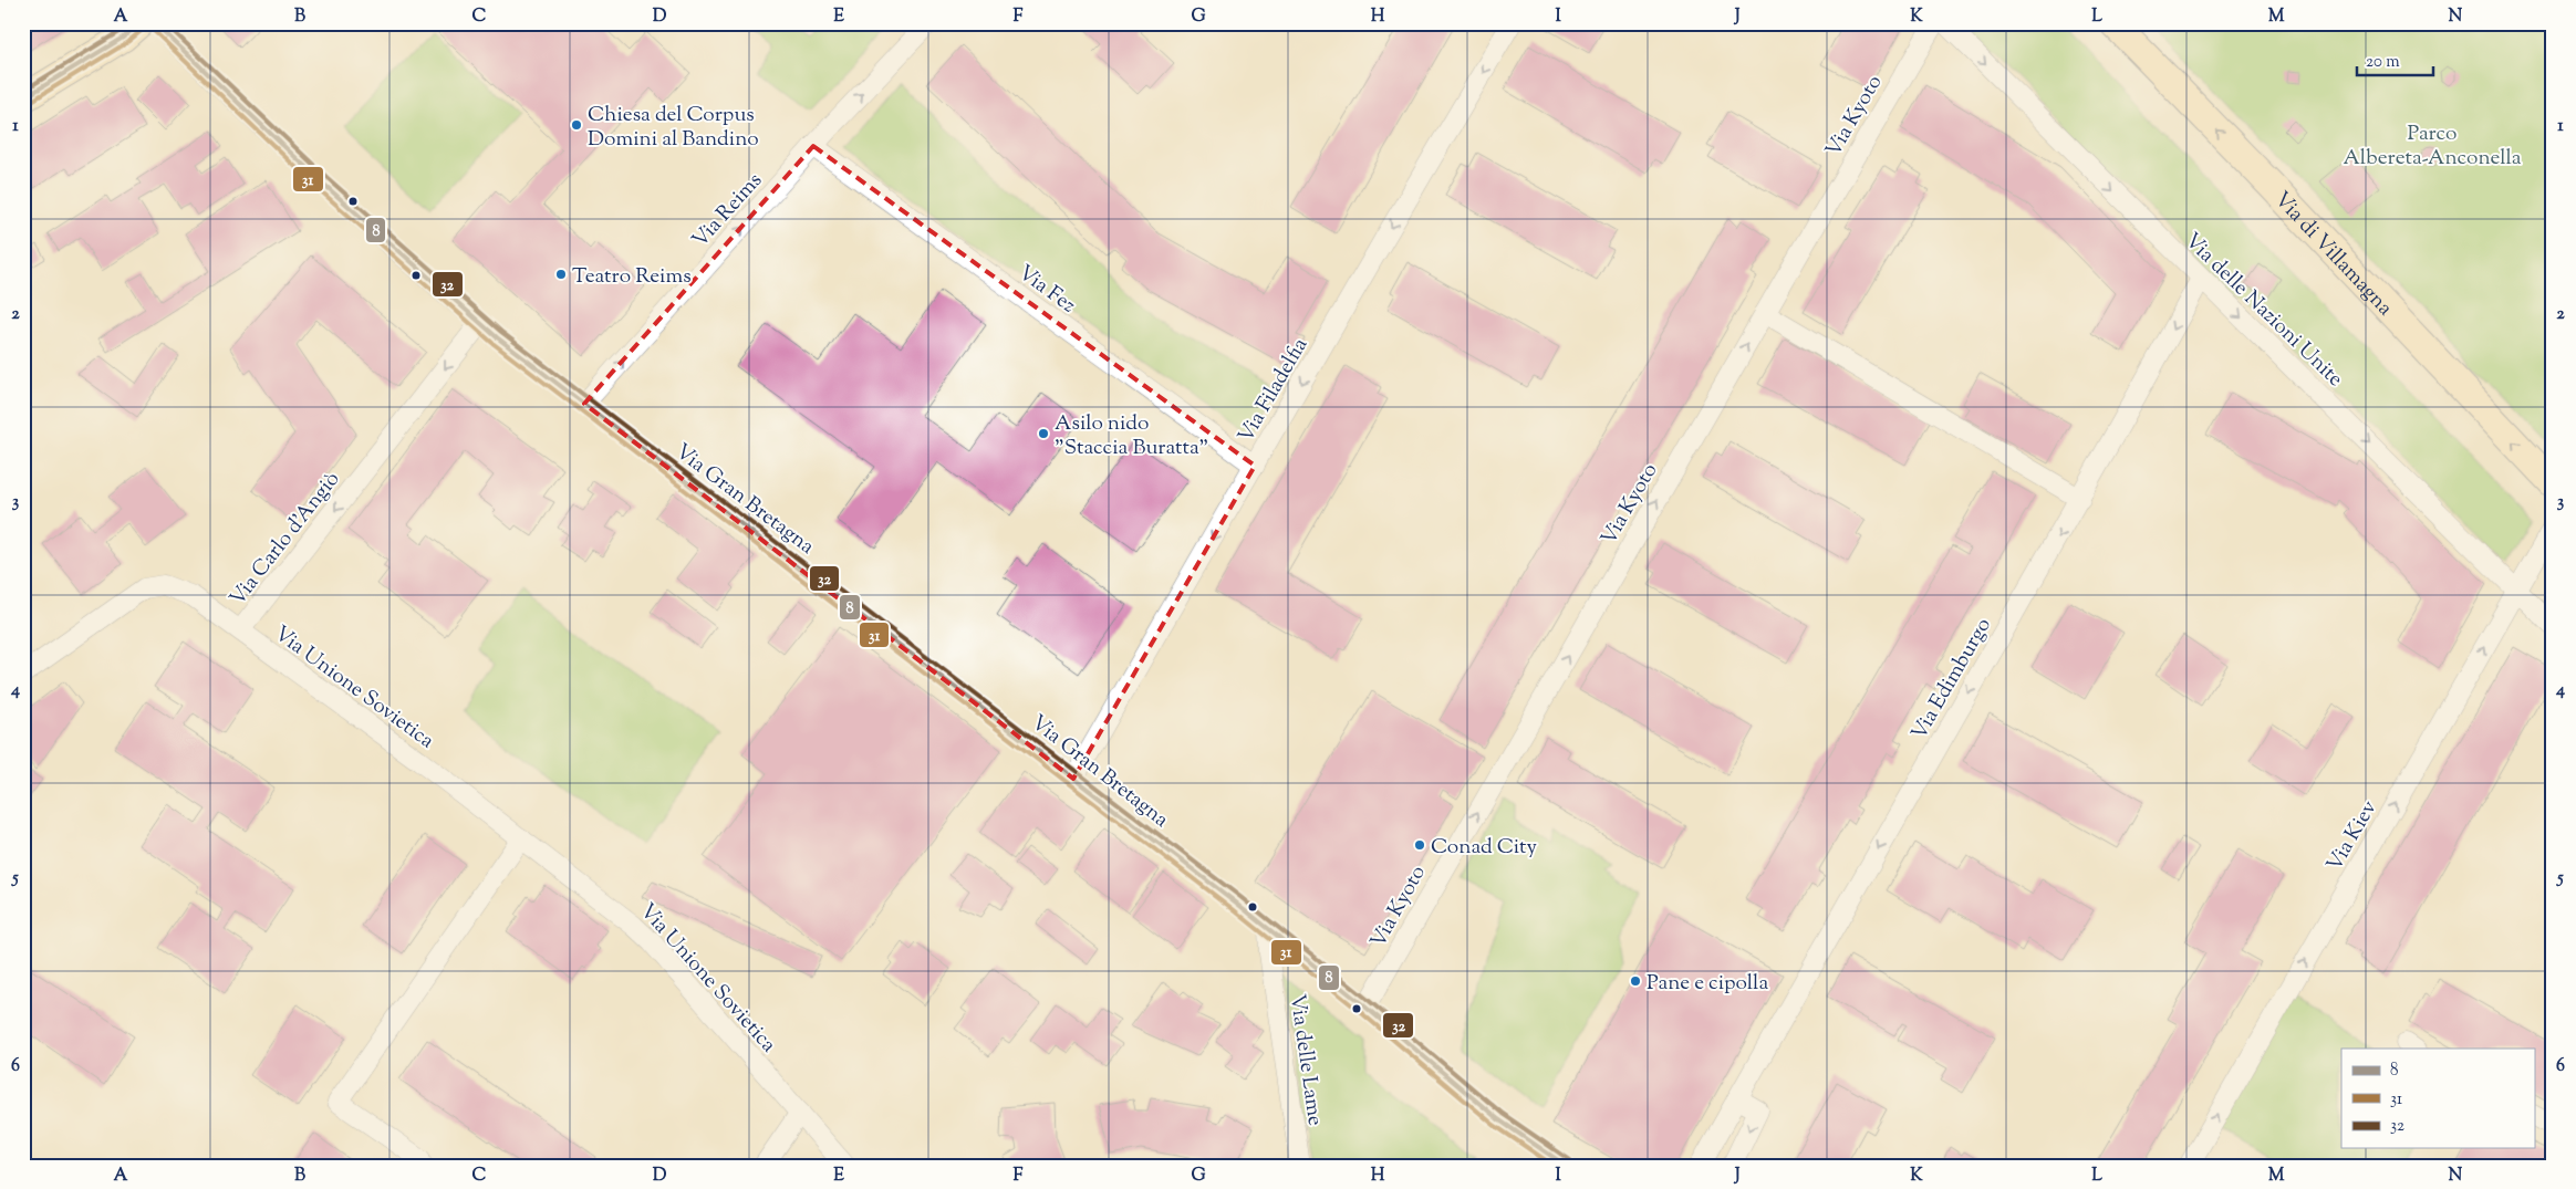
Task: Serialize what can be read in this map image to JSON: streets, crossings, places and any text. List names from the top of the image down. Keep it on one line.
{"streets":{"main road":["Via di Villamagna"],"street":["Via Kyoto","Via Reims","Via Fez","Via delle Nazioni Unite","Via Filadelfia","Via Gran Bretagna","Via Carlo d'Angiò","Via Edimburgo","Via Unione Sovietica","Via Kiev","Via delle Lame"]},"crossings":[["Via Kyoto","Via Gran Bretagna"],["Via Reims","Via Fez"],["Via Reims","Via Gran Bretagna"],["Via Fez","Via Filadelfia"],["Via delle Nazioni Unite","Via Edimburgo"],["Via delle Nazioni Unite","Via Kiev"],["Via Filadelfia","Via Gran Bretagna"],["Via Gran Bretagna","Via Carlo d'Angiò"],["Via Gran Bretagna","Via delle Lame"],["Via Carlo d'Angiò","Via Unione Sovietica"]],"one_way":["Via Kyoto","Via Reims","Via di Villamagna","Via delle Nazioni Unite","Via Filadelfia","Via Carlo d'Angiò","Via Edimburgo","Via Kiev"],"parks":["Parco Albereta-Anconella"],"places":["Chiesa del Corpus Domini al Bandino","Teatro Reims","Asilo nido \"Staccia Buratta\"","Conad City","Pane e cipolla"],"lines":["transit line 8","transit line 32","transit line 31"],"legend":["8","31","32"],"scale_bar":"20 m","grid":{"columns":["A","B","C","D","E","F","G","H","I","J","K","L","M","N"],"rows":["1","2","3","4","5","6"]}}
